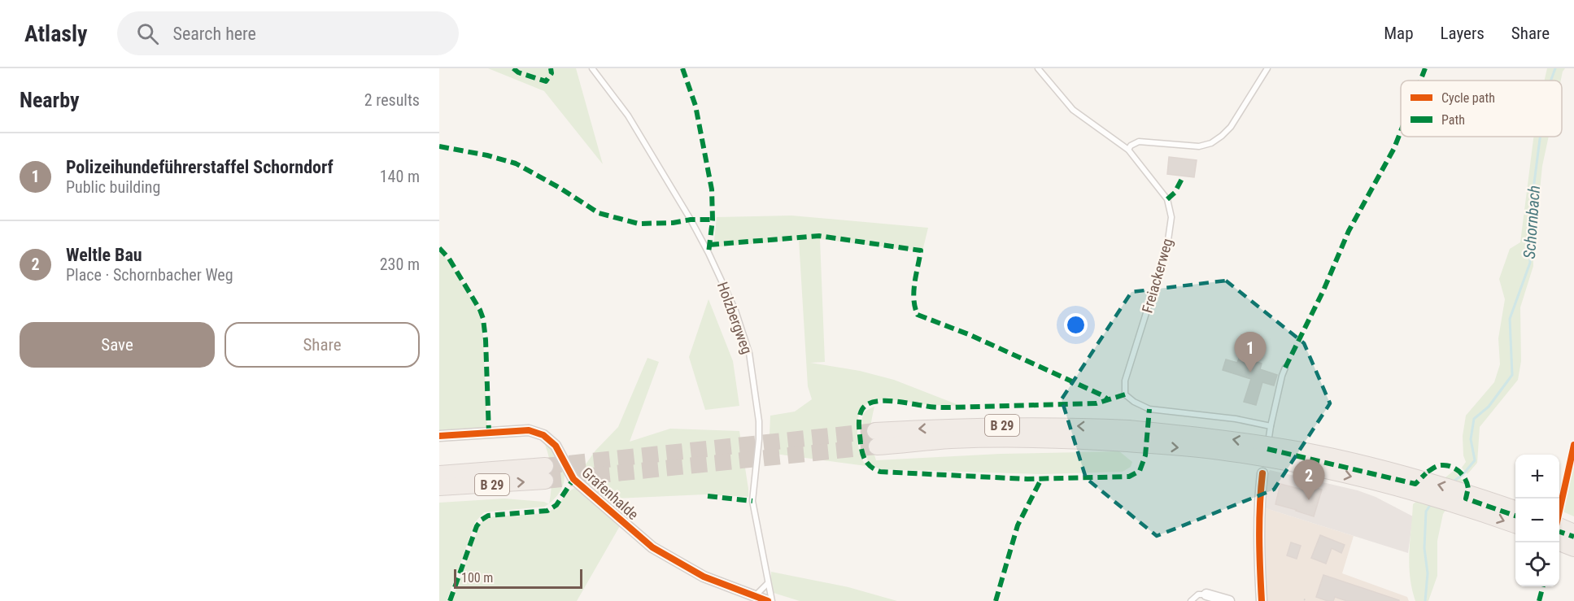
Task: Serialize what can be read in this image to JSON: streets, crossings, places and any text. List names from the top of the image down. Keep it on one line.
{"streets":{"highway":["B 29"],"street":["Grafenhalde"],"lane":["Freiackerweg","Holzbergweg"]},"water":["Schornbach"],"legend":["Cycle path","Path"],"scale_bar":"100 m","page":{"header":"Atlasly","search":"Search here","nav":["Map","Layers","Share"],"heading":["Nearby","2 results"],"list":[{"mark":"1","name":"Polizeihundeführerstaffel Schorndorf","note":"Public building","value":"140 m"},{"mark":"2","name":"Weltle Bau","note":"Place · Schornbacher Weg","value":"230 m"}],"buttons":["Save","Share"],"pins":["1","2"],"map_buttons":["+","−"],"scale":"100 m"}}
